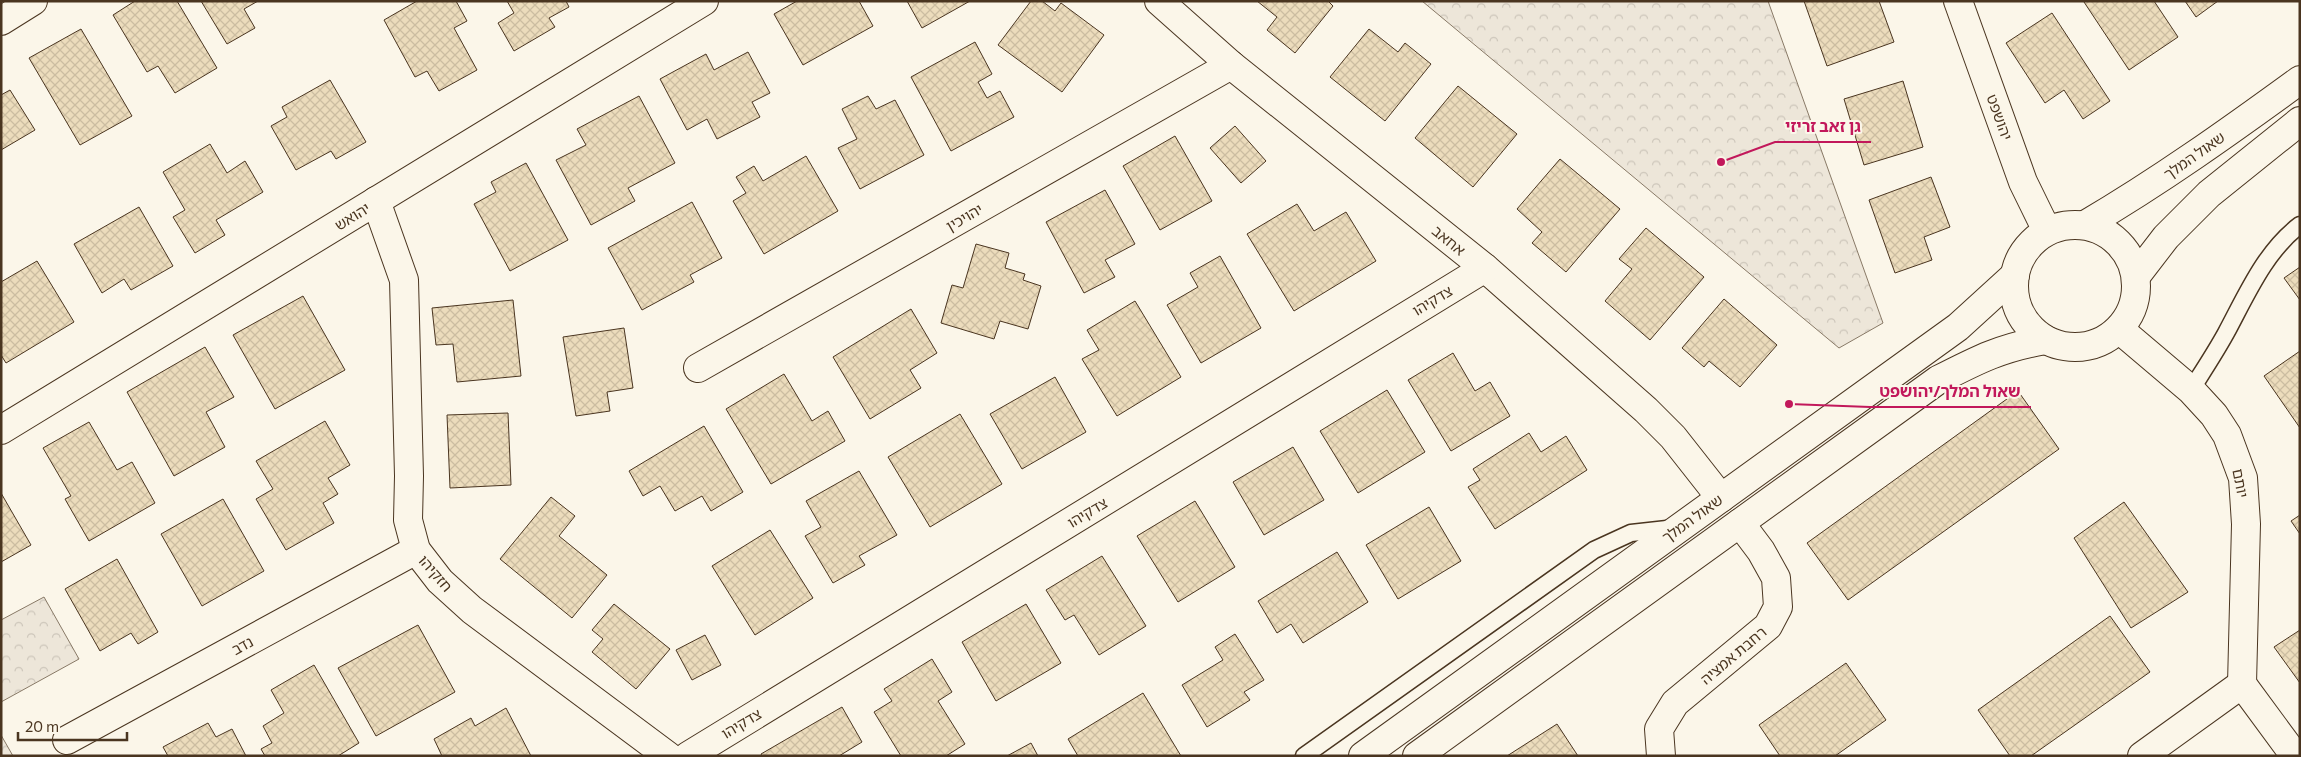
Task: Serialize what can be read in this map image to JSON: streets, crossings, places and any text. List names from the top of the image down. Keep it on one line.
{"streets":{"street":["יהושפט","שאול המלך","יהואש","יהויכין","אחאב","צדקיהו","יותם","חזקיהו","נדב","רחבת אמציה"]},"crossings":[["יהושפט","שאול המלך"],["יהושפט","יותם"],["שאול המלך","אחאב"],["שאול המלך","יותם"],["יהואש","חזקיהו"],["יהויכין","אחאב"],["אחאב","צדקיהו"],["חזקיהו","נדב"]],"places":["גן זאב זריזי","שאול המלך/יהושפט"],"scale_bar":"20 m"}
